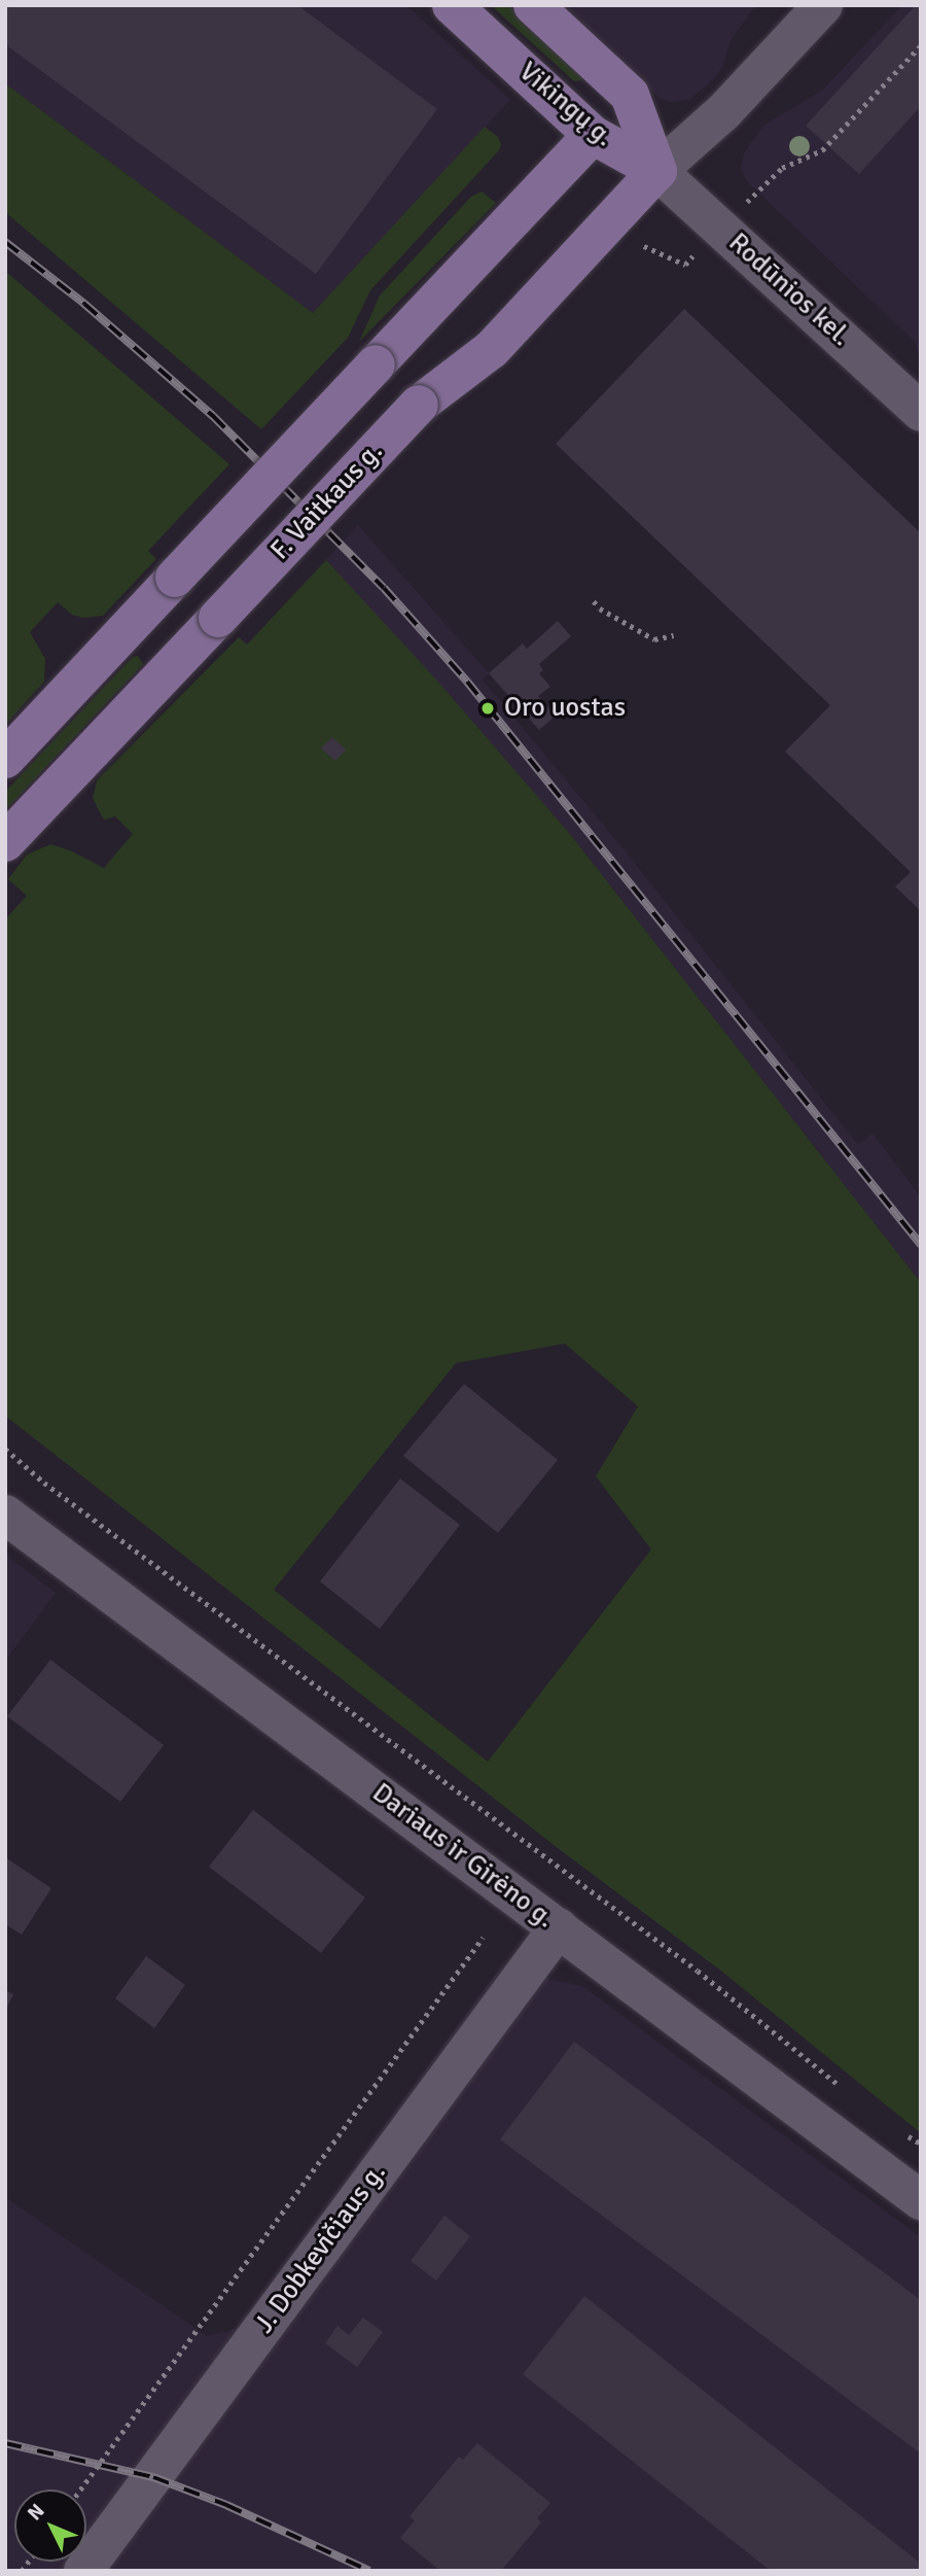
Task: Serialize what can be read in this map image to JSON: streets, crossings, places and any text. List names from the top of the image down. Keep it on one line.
{"streets":{"main road":["Vikingų g.","F. Vaitkaus g."],"street":["Rodūnios kel.","Dariaus ir Girėno g.","J. Dobkevičiaus g."]},"crossings":[["Vikingų g.","Rodūnios kel."],["Vikingų g.","F. Vaitkaus g."],["Rodūnios kel.","F. Vaitkaus g."],["Dariaus ir Girėno g.","J. Dobkevičiaus g."]],"places":["Oro uostas"],"north":"top left"}
